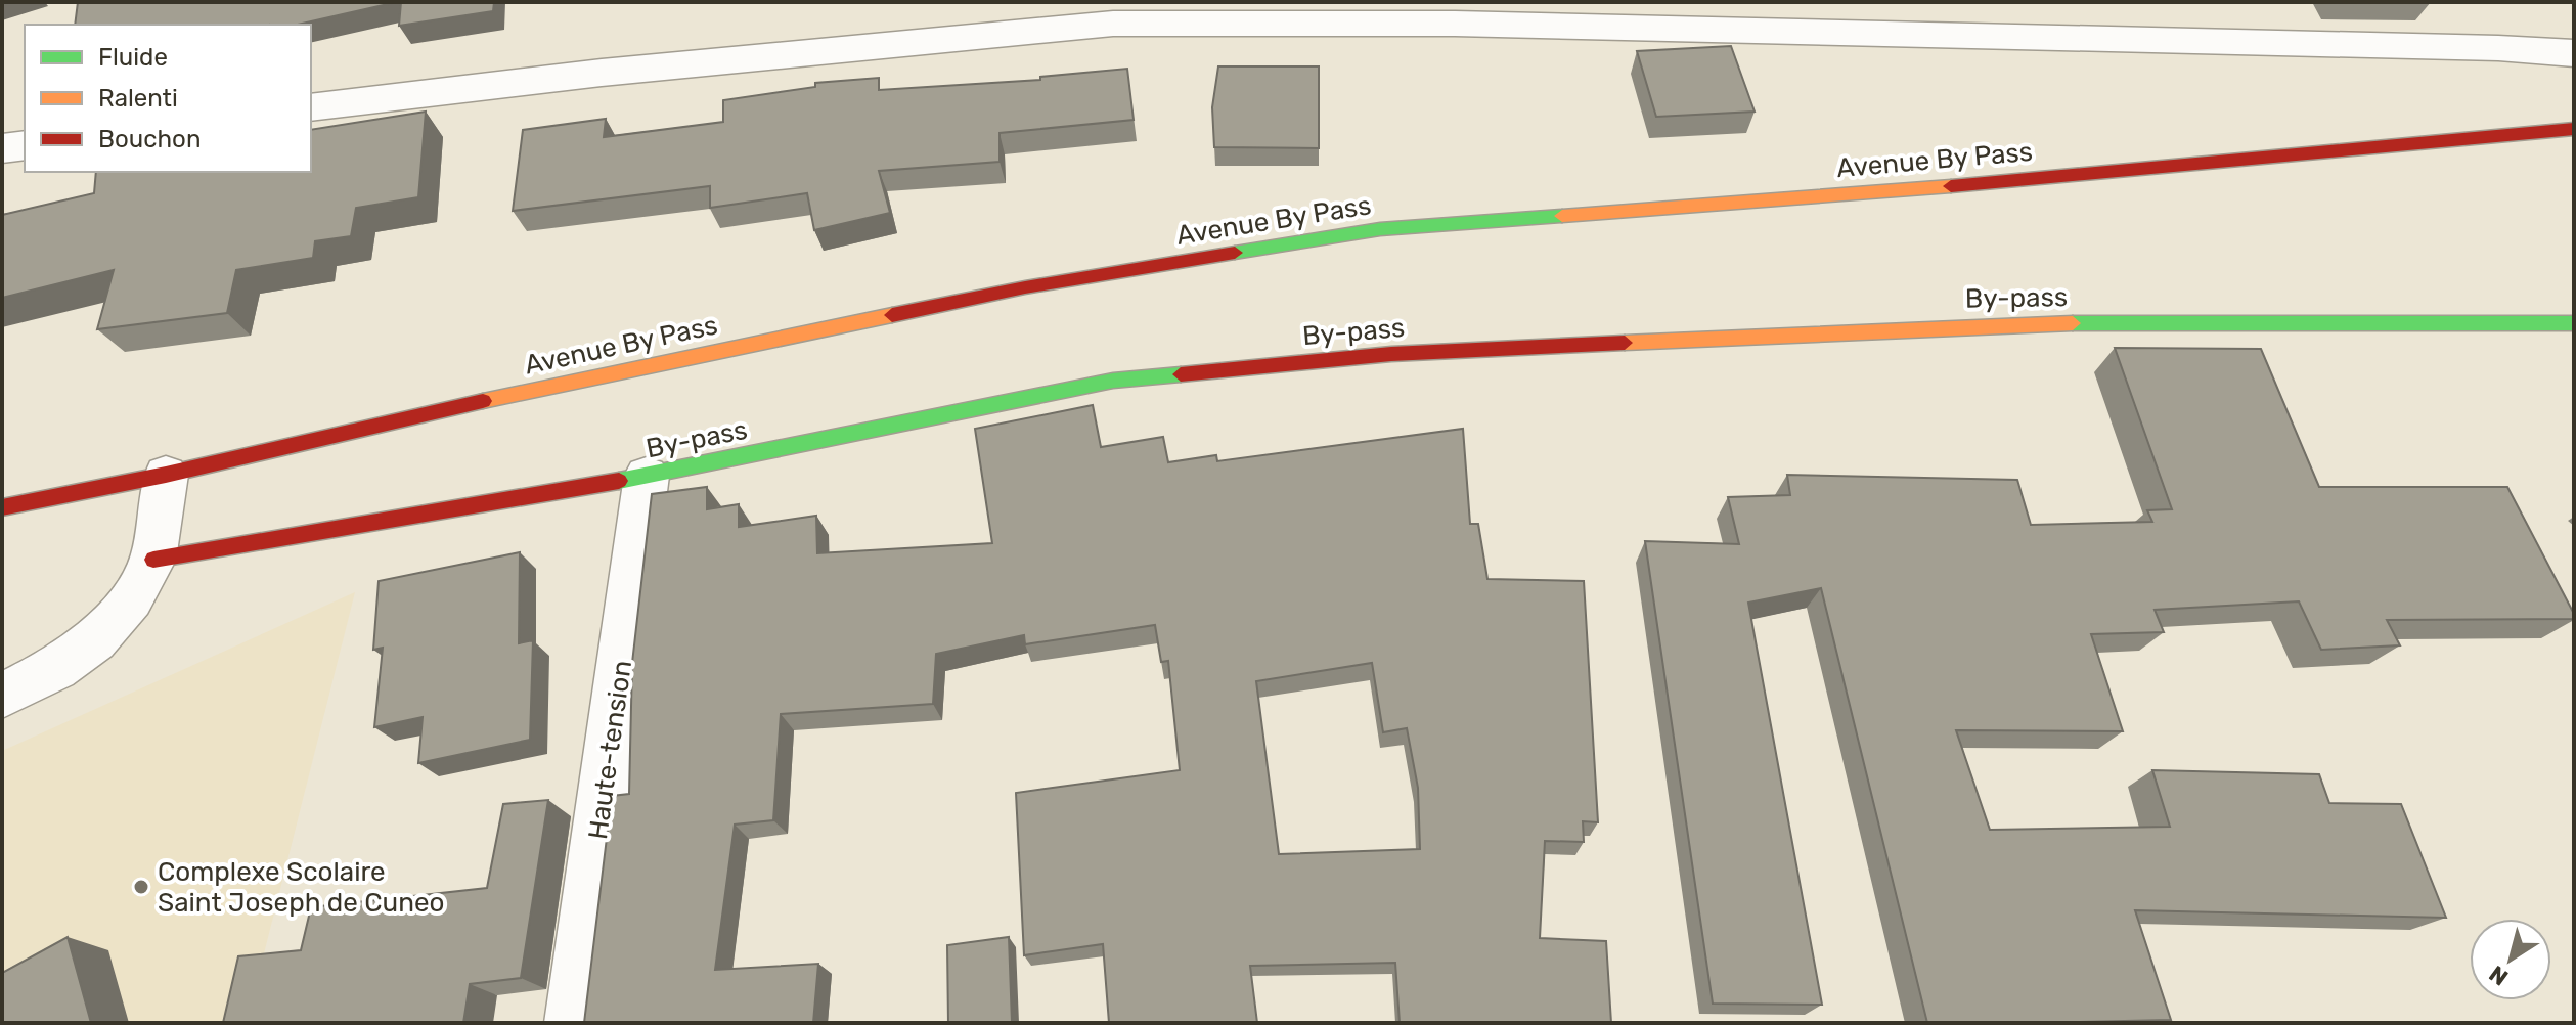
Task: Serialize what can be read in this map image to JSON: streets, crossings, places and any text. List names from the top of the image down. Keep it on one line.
{"streets":{"main road":["Avenue By Pass","By-pass"],"street":["Haute-tension"]},"crossings":[["By-pass","Haute-tension"]],"places":["Complexe Scolaire Saint Joseph de Cuneo"],"legend":["Fluide","Ralenti","Bouchon"],"north":"bottom left"}
